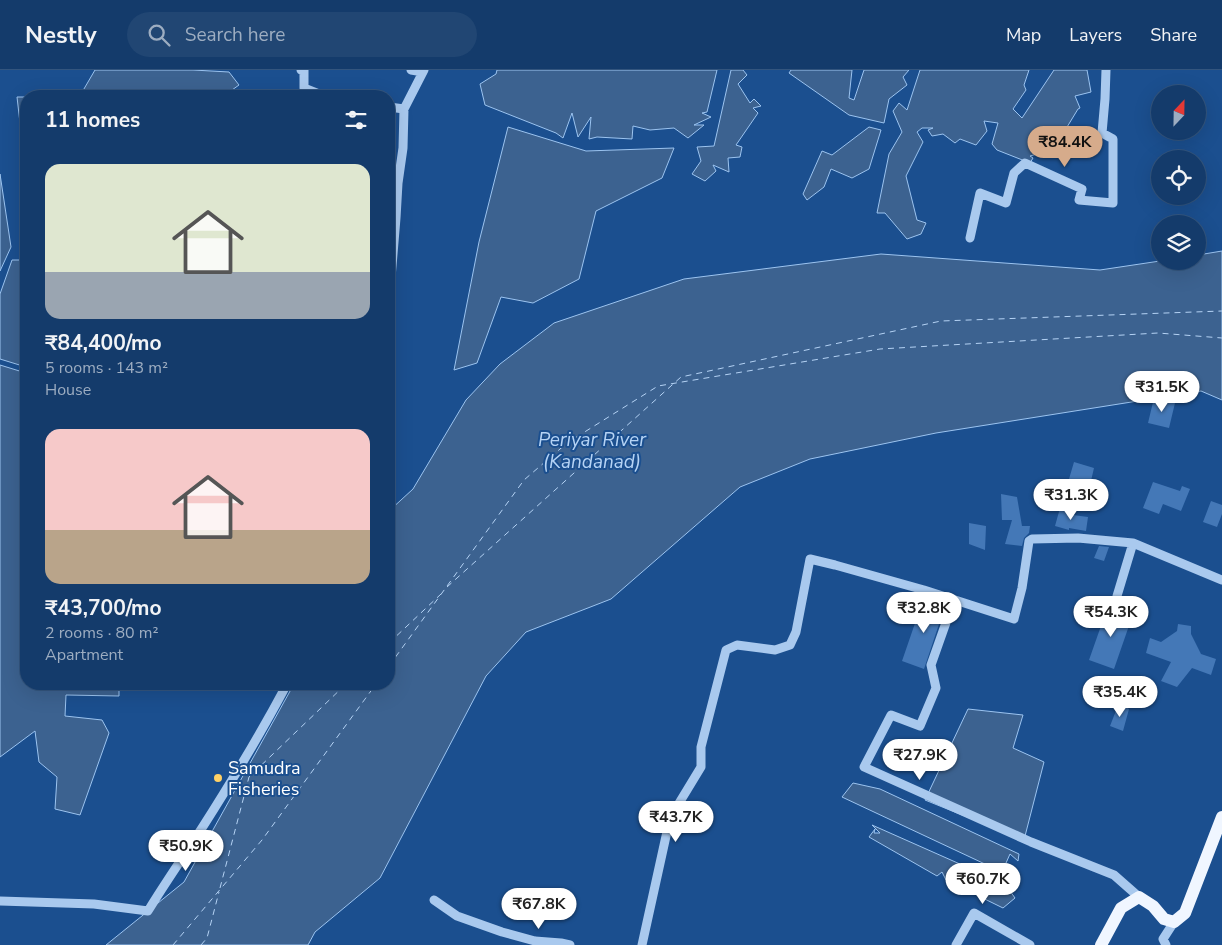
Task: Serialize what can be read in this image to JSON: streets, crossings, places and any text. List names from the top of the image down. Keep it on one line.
{"water":["Periyar River (Kandanad)"],"places":["Samudra Fisheries"],"north":"top","page":{"header":"Nestly","search":"Search here","nav":["Map","Layers","Share"],"heading":"11 homes","price":["₹84.4K","₹31.5K","₹31.3K","₹32.8K","₹54.3K","₹35.4K","₹27.9K","₹43.7K","₹50.9K","₹60.7K","₹67.8K"],"list":[{"name":"₹84,400/mo","note":"5 rooms · 143 m² · House"},{"name":"₹43,700/mo","note":"2 rooms · 80 m² · Apartment"}]}}
